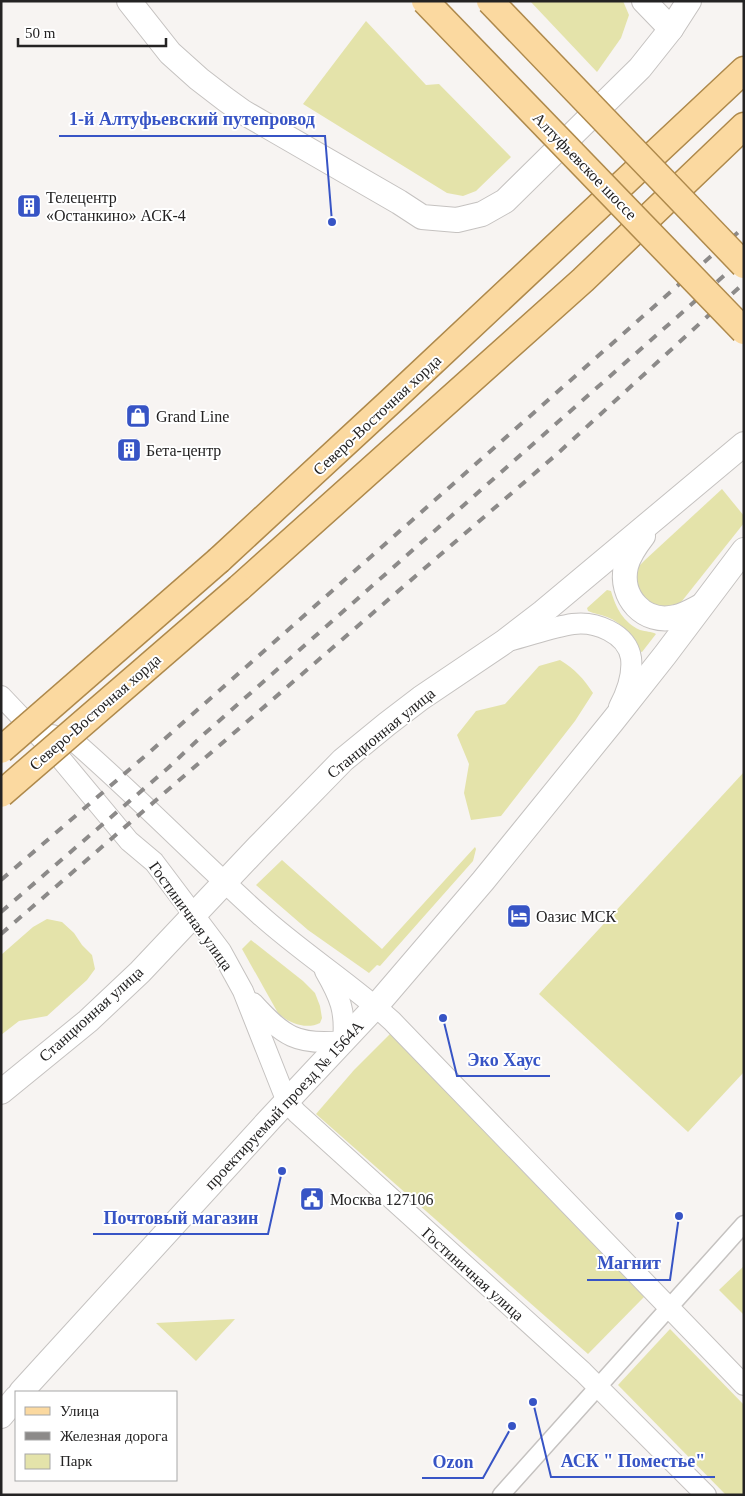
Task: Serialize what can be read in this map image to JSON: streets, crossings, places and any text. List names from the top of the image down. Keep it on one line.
{"streets":{"main road":["Алтуфьевское шоссе","Северо-Восточная хорда","Станционная улица","проектируемый проезд № 1564А"],"street":["Гостиничная улица"]},"crossings":[["Станционная улица","Гостиничная улица"],["Гостиничная улица","проектируемый проезд № 1564А"]],"places":{"building":["Телецентр «Останкино» АСК-4","Бета-центр"],"other":["1-й Алтуфьевский путепровод","Эко Хаус","Почтовый магазин","Магнит","АСК \" Поместье\"","Ozon"],"shop":["Grand Line"],"hotel":["Оазис МСК"],"public building":["Москва 127106"]},"legend":["Улица","Железная дорога","Парк"],"scale_bar":"50 m"}
